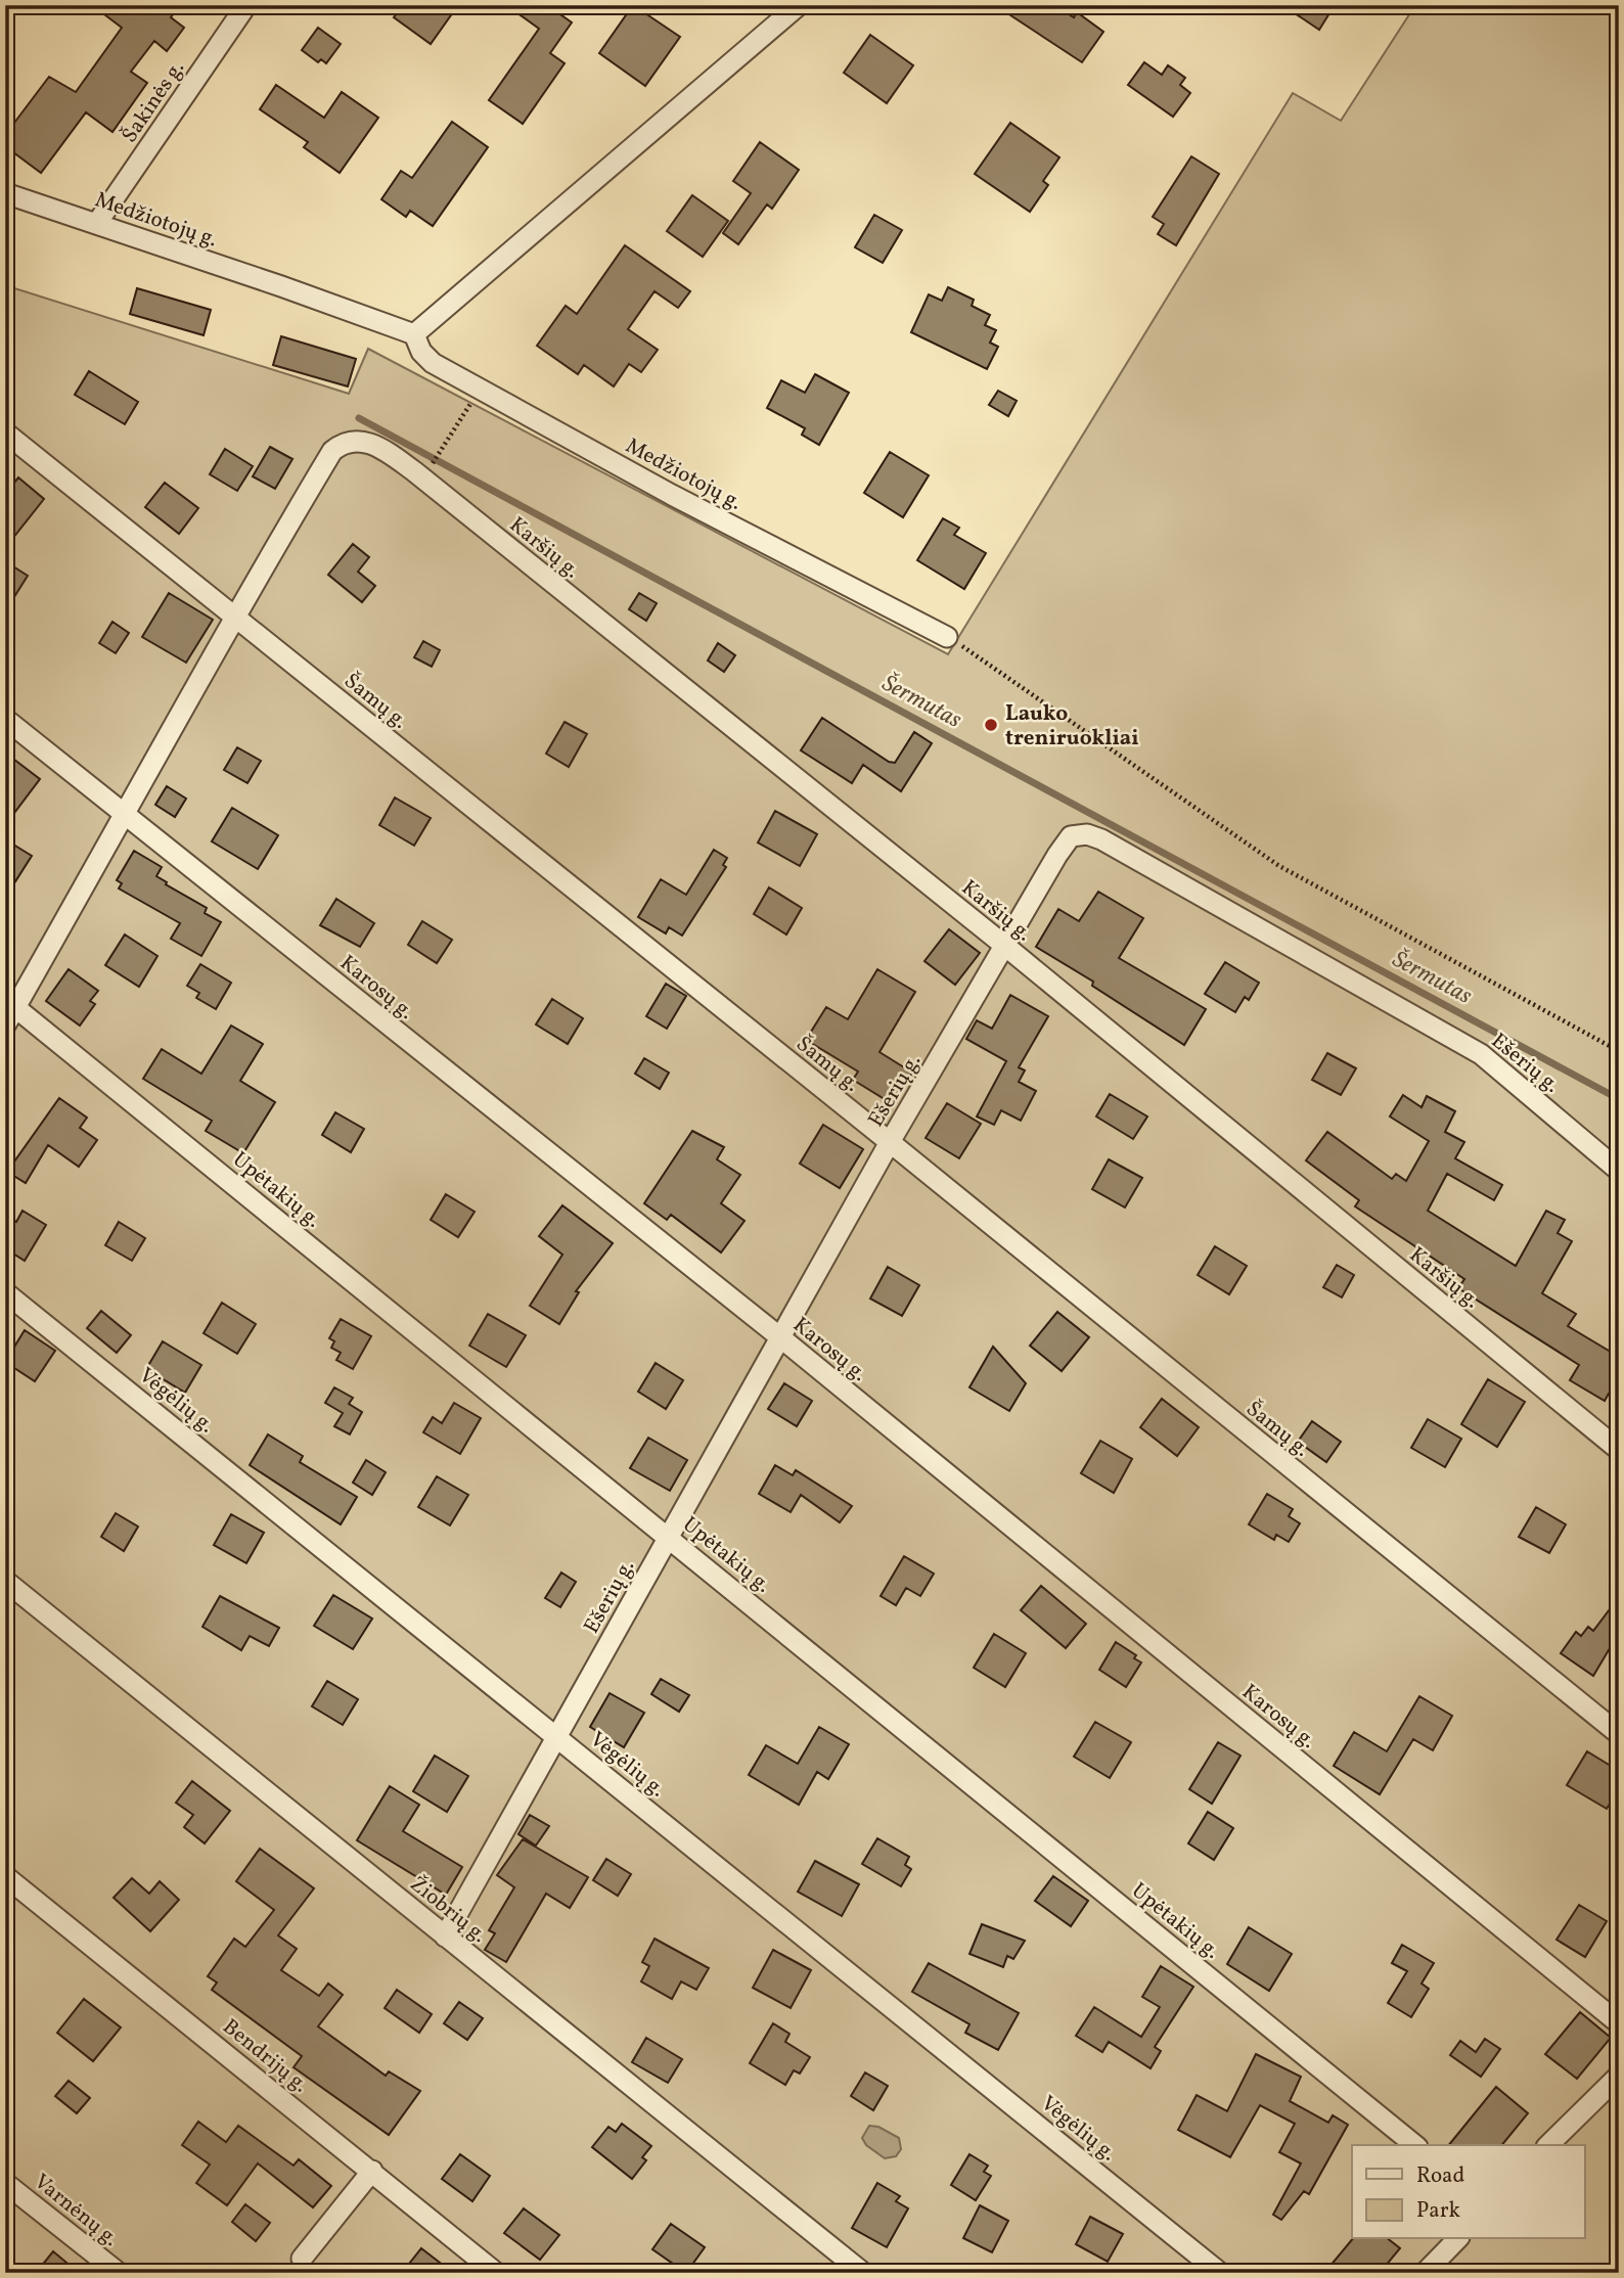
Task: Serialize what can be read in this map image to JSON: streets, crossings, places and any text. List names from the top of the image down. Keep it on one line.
{"streets":{"street":["Šakinės g.","Medžiotojų g.","Karšių g.","Šamų g.","Karosų g.","Ešerių g.","Upėtakių g.","Vėgėlių g.","Žiobrių g.","Bendrijų g.","Varnėnų g."]},"crossings":[["Šakinės g.","Medžiotojų g."],["Karšių g.","Šamų g."],["Karšių g.","Ešerių g."],["Šamų g.","Ešerių g."],["Karosų g.","Ešerių g."],["Ešerių g.","Upėtakių g."],["Ešerių g.","Vėgėlių g."],["Ešerių g.","Žiobrių g."]],"water":["Šermutas"],"places":["Lauko treniruokliai"],"legend":["Road","Park"]}
